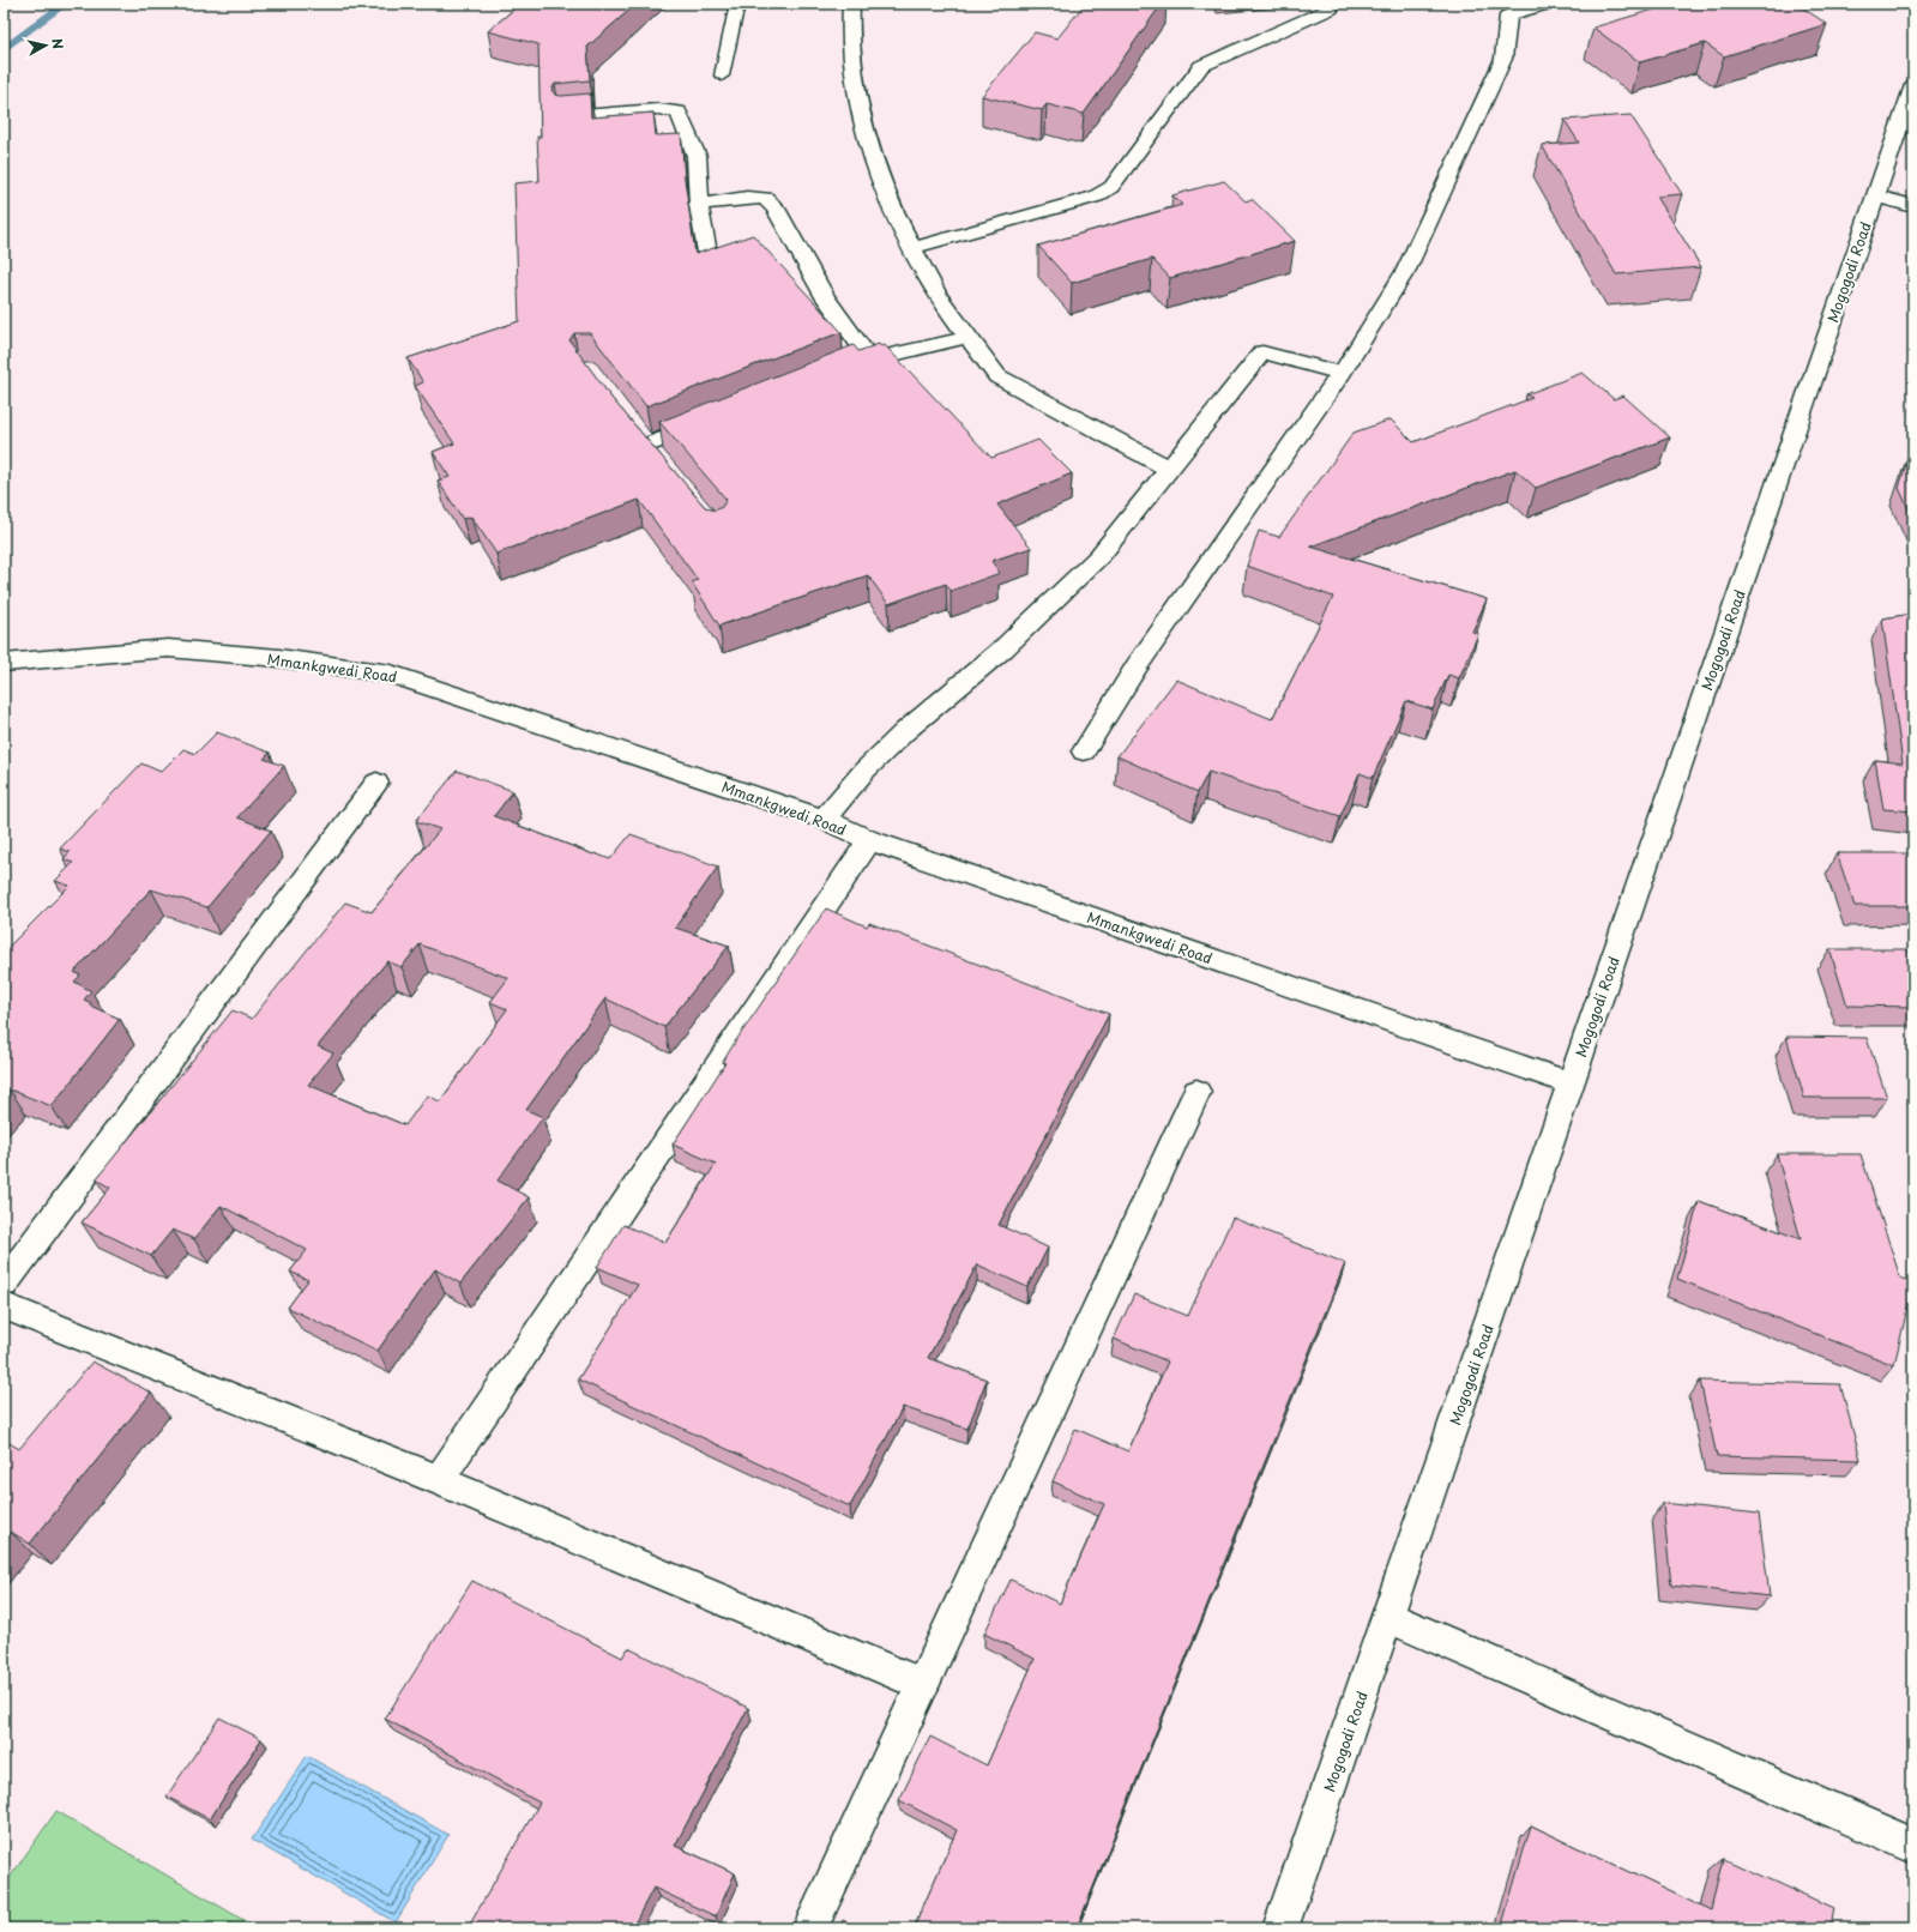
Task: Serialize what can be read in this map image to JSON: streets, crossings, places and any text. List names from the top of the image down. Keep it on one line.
{"streets":{"street":["Mogogodi Road","Mmankgwedi Road"]},"crossings":[["Mogogodi Road","Mmankgwedi Road"]],"north":"right"}
